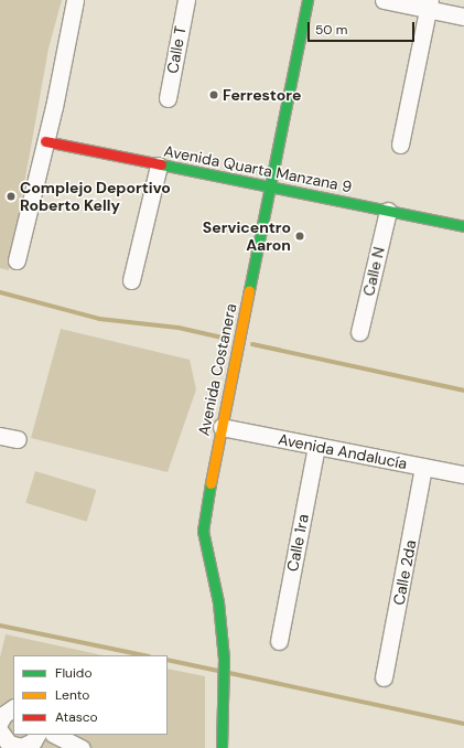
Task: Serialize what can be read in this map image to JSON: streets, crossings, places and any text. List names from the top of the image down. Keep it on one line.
{"streets":{"street":["Calle T","Avenida Quarta Manzana 9","Calle N","Avenida Costanera","Avenida Andalucía","Calle 1ra","Calle 2da"]},"crossings":[["Avenida Quarta Manzana 9","Calle N"],["Avenida Quarta Manzana 9","Avenida Costanera"],["Avenida Costanera","Avenida Andalucía"],["Avenida Andalucía","Calle 1ra"],["Avenida Andalucía","Calle 2da"]],"places":["Ferrestore","Complejo Deportivo Roberto Kelly","Servicentro Aaron"],"legend":["Fluido","Lento","Atasco"],"scale_bar":"50 m"}
